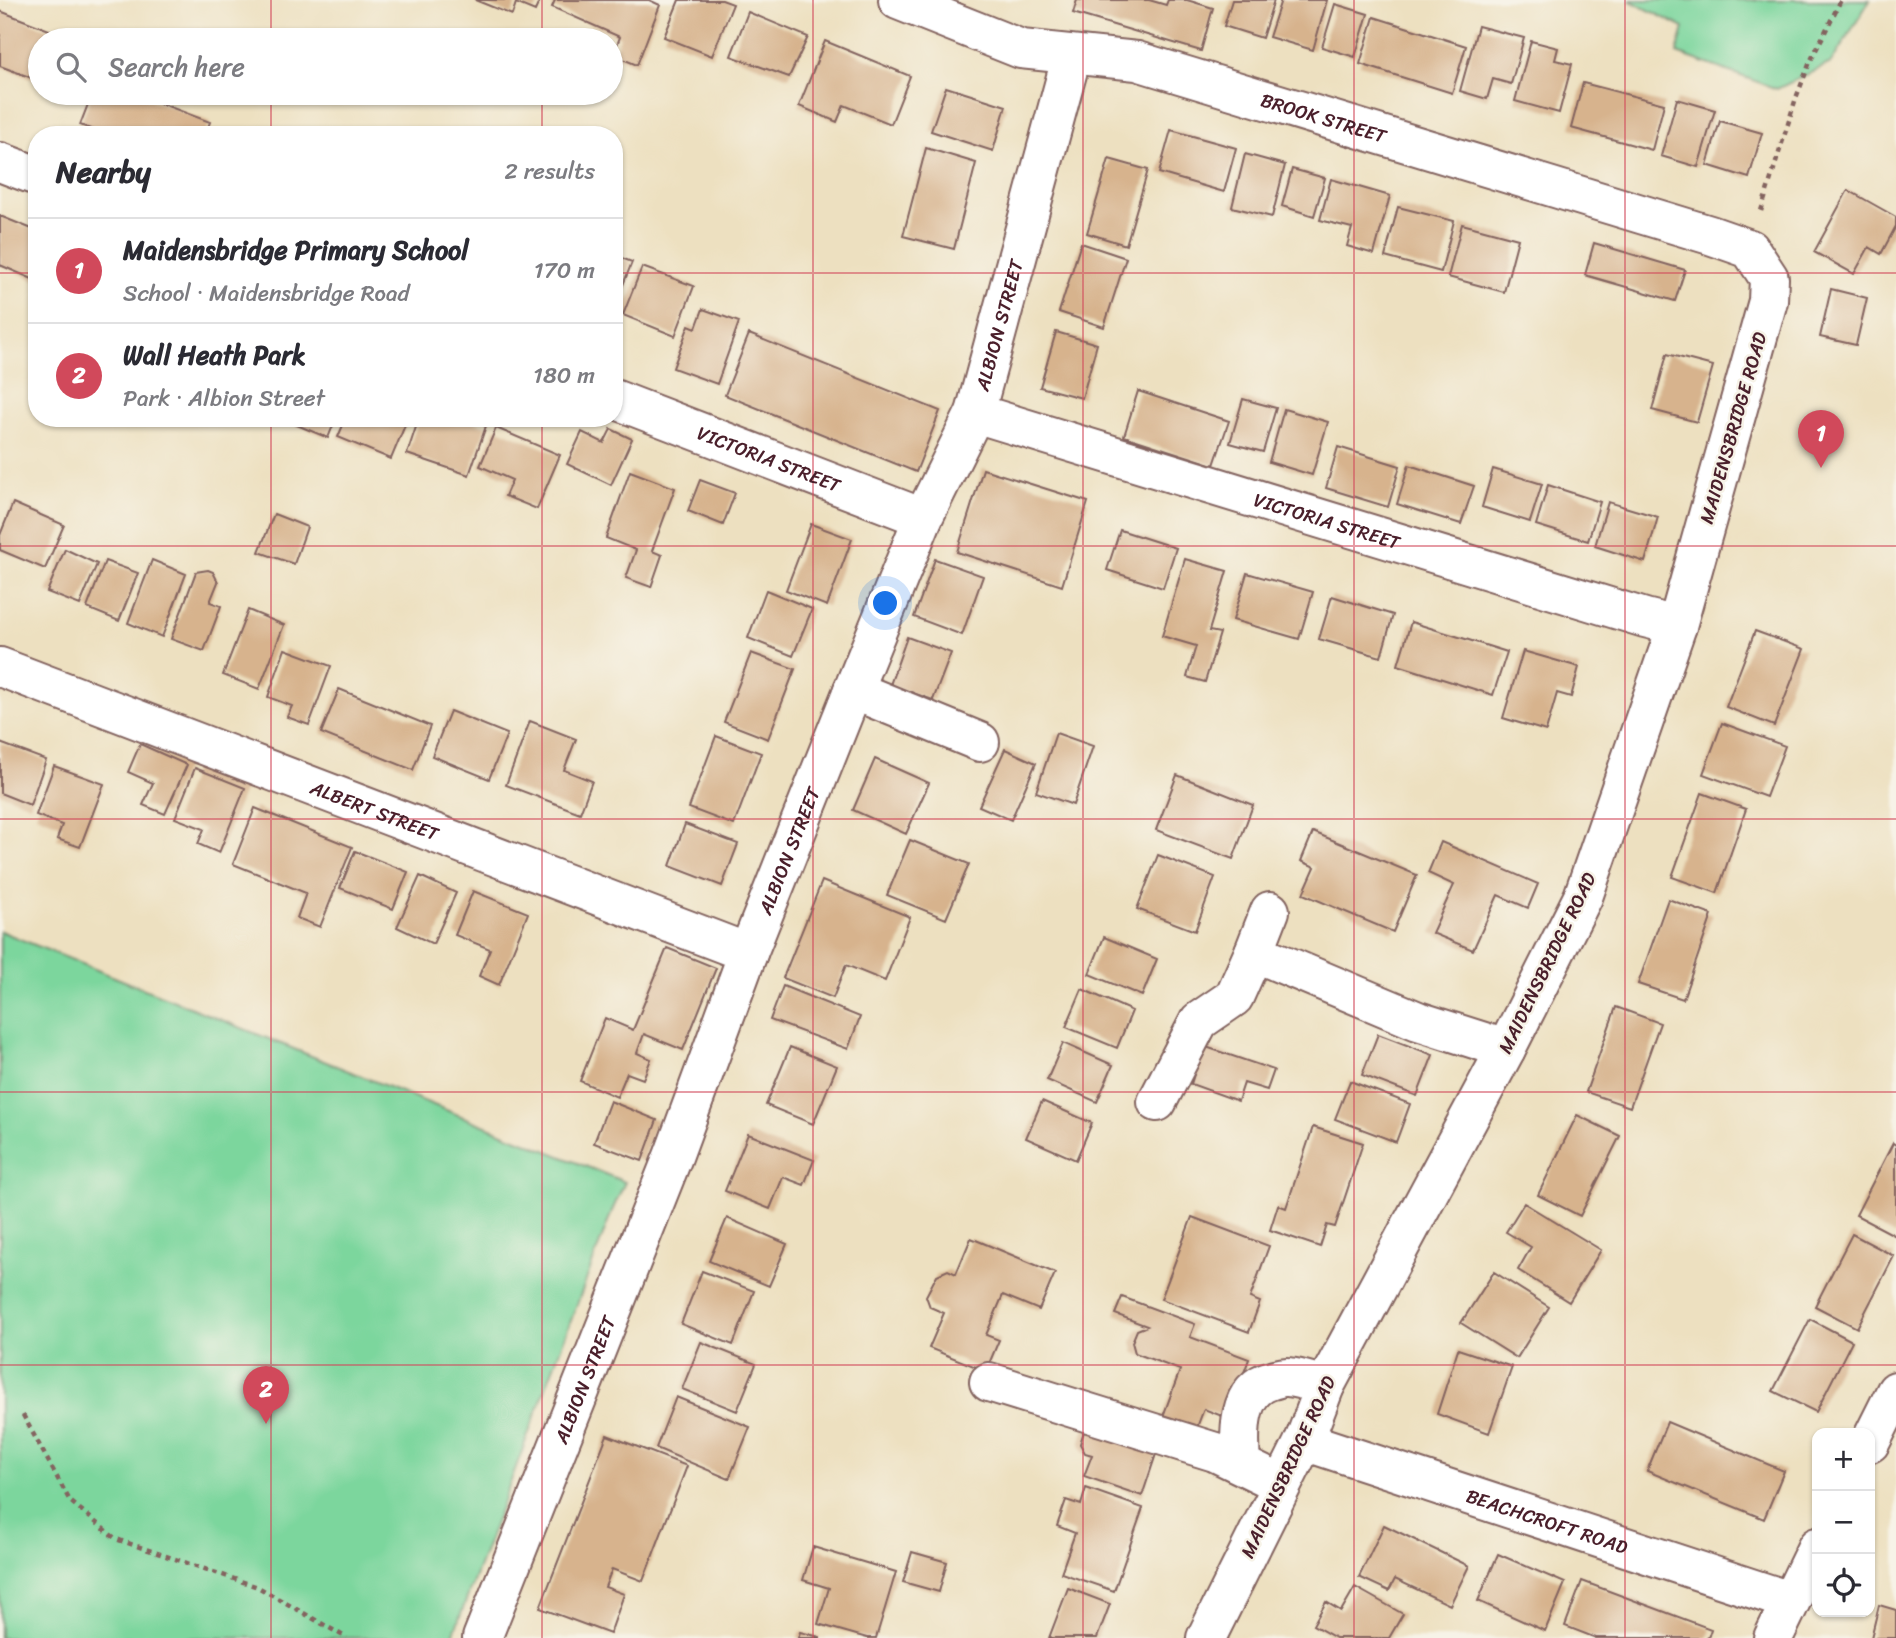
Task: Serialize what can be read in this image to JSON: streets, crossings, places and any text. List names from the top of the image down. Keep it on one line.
{"streets":{"street":["BROOK STREET","ALBION STREET","MAIDENSBRIDGE ROAD","VICTORIA STREET","ALBERT STREET","BEACHCROFT ROAD"]},"crossings":[["BROOK STREET","ALBION STREET"],["BROOK STREET","MAIDENSBRIDGE ROAD"],["ALBION STREET","VICTORIA STREET"],["ALBION STREET","ALBERT STREET"],["MAIDENSBRIDGE ROAD","VICTORIA STREET"],["MAIDENSBRIDGE ROAD","BEACHCROFT ROAD"]],"page":{"search":"Search here","heading":["Nearby","2 results"],"list":[{"mark":"1","name":"Maidensbridge Primary School","note":"School · Maidensbridge Road","value":"170 m"},{"mark":"2","name":"Wall Heath Park","note":"Park · Albion Street","value":"180 m"}],"pins":["1","2"],"map_buttons":["+","−"]}}
